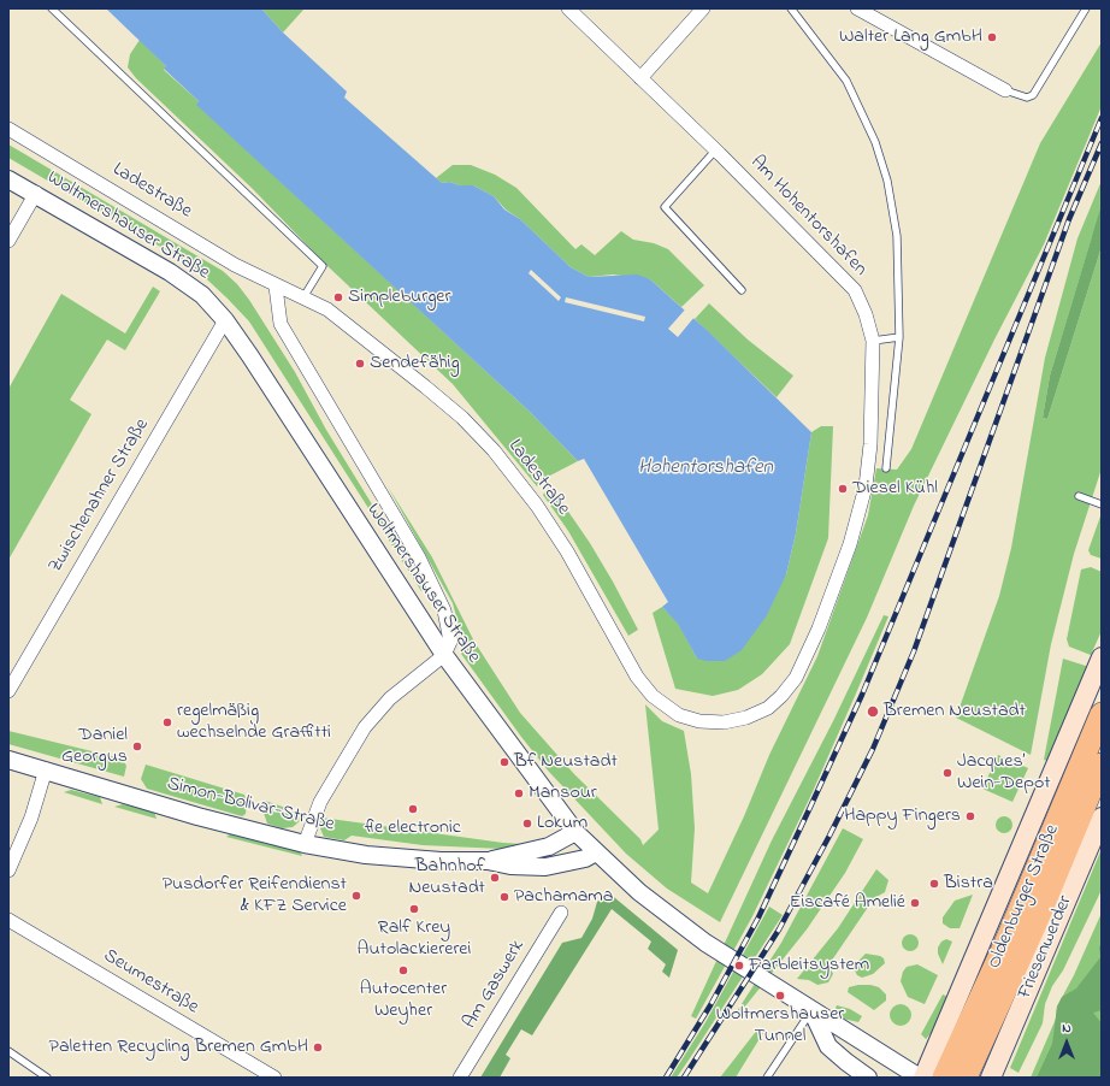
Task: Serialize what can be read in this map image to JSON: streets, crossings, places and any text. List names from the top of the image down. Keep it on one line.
{"streets":{"highway":["Oldenburger Straße"],"main road":["Friesenwerder"],"street":["Ladestraße","Am Hohentorshafen","Woltmershauser Straße","Zwischenahner Straße","Simon-Bolivar-Straße","Seumestraße","Am Gaswerk"]},"crossings":[["Ladestraße","Am Hohentorshafen"],["Woltmershauser Straße","Zwischenahner Straße"],["Woltmershauser Straße","Simon-Bolivar-Straße"]],"water":["Hohentorshafen"],"places":["Walter Lang GmbH","Simpleburger","Sendefähig","Diesel Kühl","Bremen Neustadt","regelmäßig wechselnde Graffitti","Daniel Georgus","Bf Neustadt","Jacques’ Wein-Depot","Mansour","fle electronic","Happy Fingers","Lokum","Bahnhof Neustadt","Bistra","Pusdorfer Reifendienst & KFZ Service","Pachamama","Eiscafé Amelié","Ralf Krey Autolackiererei","Farbleitsystem","Autocenter Weyher","Woltmershauser Tunnel","Paletten Recycling Bremen GmbH"],"north":"top"}
